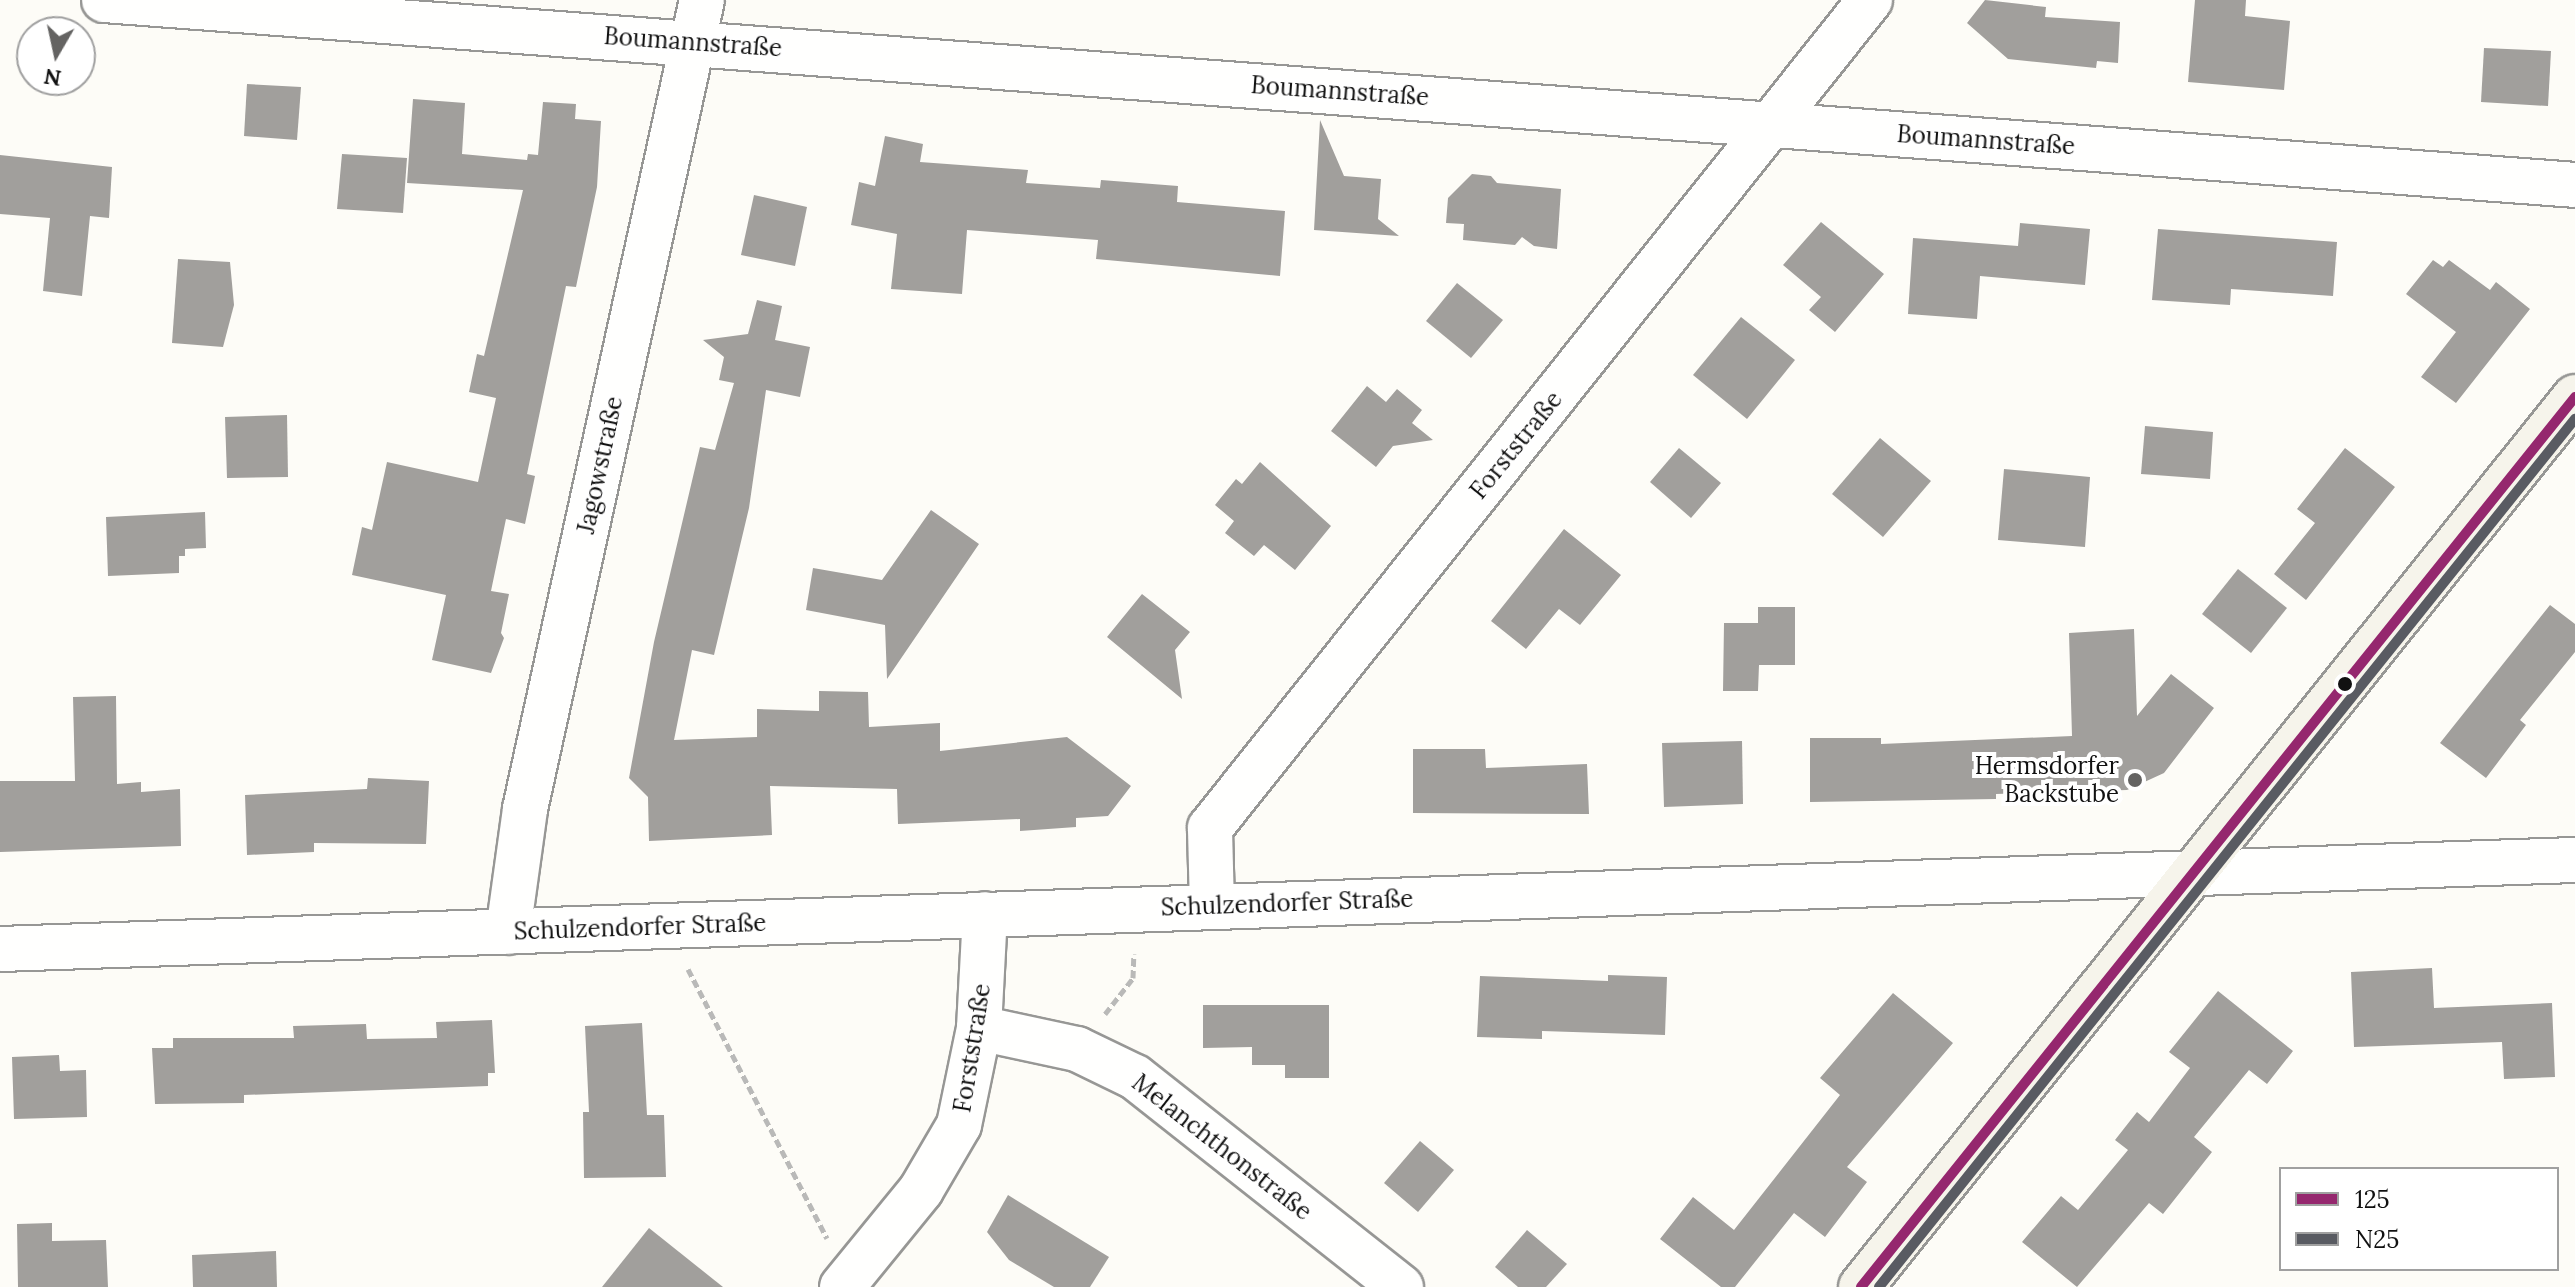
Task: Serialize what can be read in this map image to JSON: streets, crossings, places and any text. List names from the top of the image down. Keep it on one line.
{"streets":{"street":["Boumannstraße","Forststraße","Jagowstraße","Schulzendorfer Straße","Melanchthonstraße"]},"crossings":[["Boumannstraße","Forststraße"],["Boumannstraße","Jagowstraße"],["Forststraße","Schulzendorfer Straße"],["Forststraße","Melanchthonstraße"],["Jagowstraße","Schulzendorfer Straße"]],"places":["Hermsdorfer Backstube"],"lines":["transit line 125","transit line N25"],"legend":["125","N25"],"north":"bottom"}
